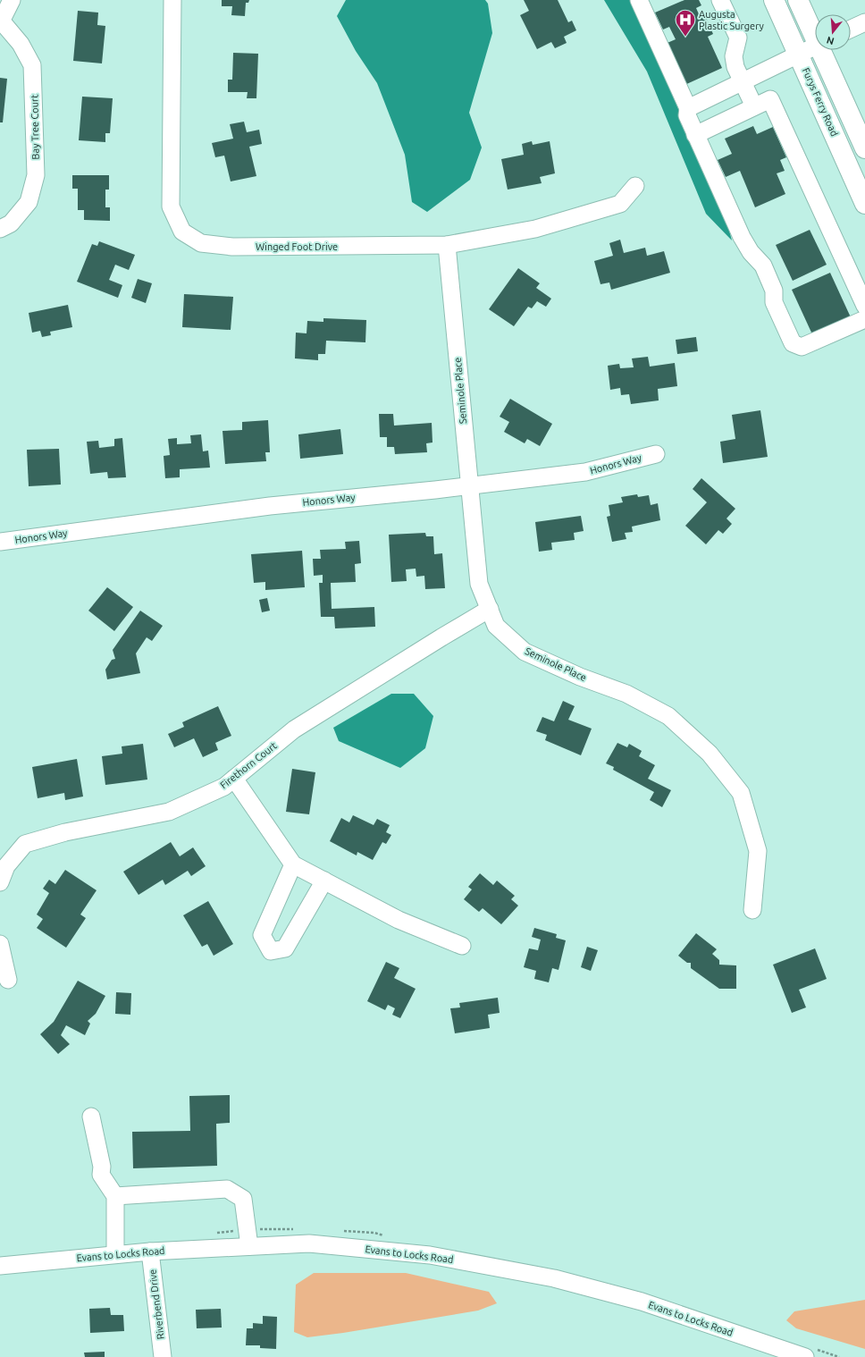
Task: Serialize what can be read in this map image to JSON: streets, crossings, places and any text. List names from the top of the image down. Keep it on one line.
{"streets":{"main road":["Furys Ferry Road"],"street":["Bay Tree Court","Winged Foot Drive","Seminole Place","Honors Way","Firethorn Court","Evans to Locks Road","Riverbend Drive"]},"crossings":[["Winged Foot Drive","Seminole Place"],["Seminole Place","Honors Way"],["Seminole Place","Firethorn Court"],["Evans to Locks Road","Riverbend Drive"]],"places":{"hospital":["Augusta Plastic Surgery"]},"north":"bottom"}
